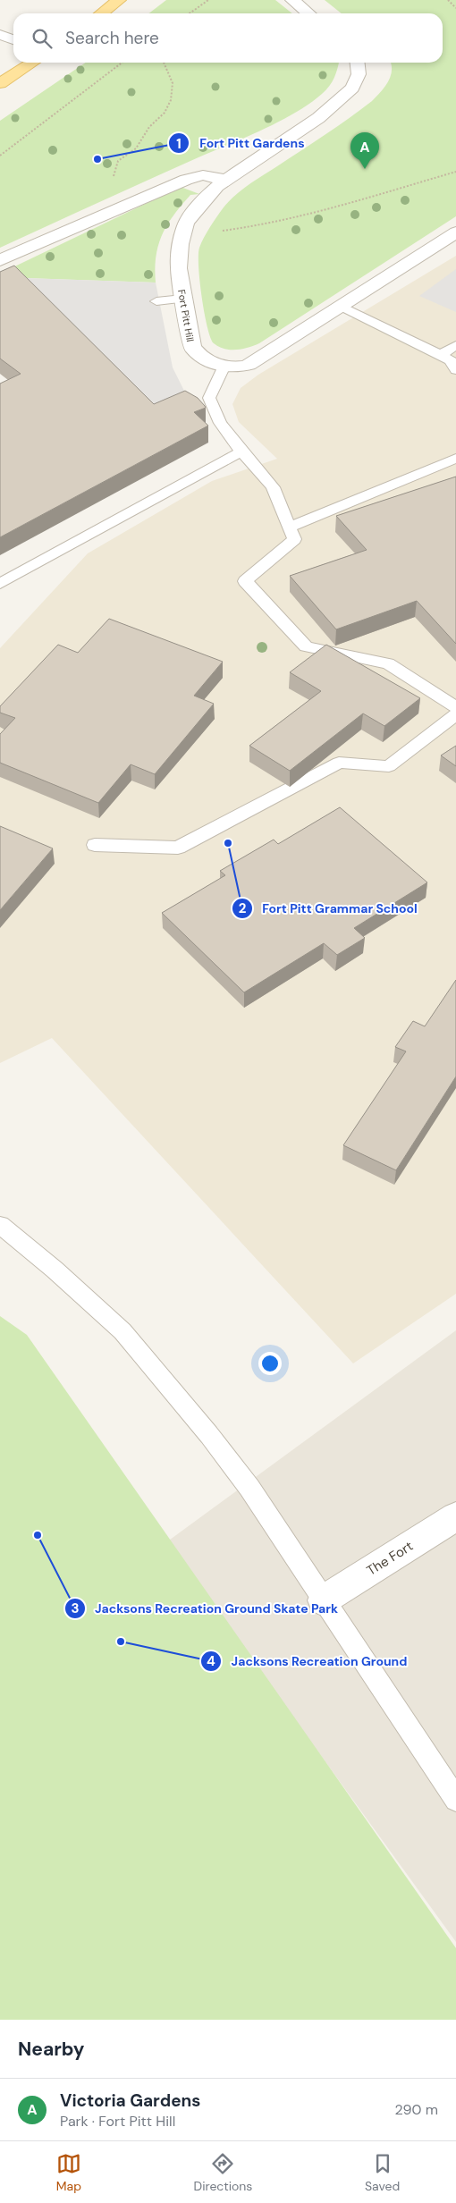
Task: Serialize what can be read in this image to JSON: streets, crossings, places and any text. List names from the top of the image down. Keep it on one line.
{"streets":{"street":["Fort Pitt Hill","The Fort"]},"places":["Fort Pitt Gardens","Fort Pitt Grammar School","Jacksons Recreation Ground Skate Park","Jacksons Recreation Ground"],"page":{"search":"Search here","pins":"A","heading":"Nearby","list":[{"mark":"A","name":"Victoria Gardens","note":"Park · Fort Pitt Hill","value":"290 m"}],"nav":["Map","Directions","Saved"]}}
